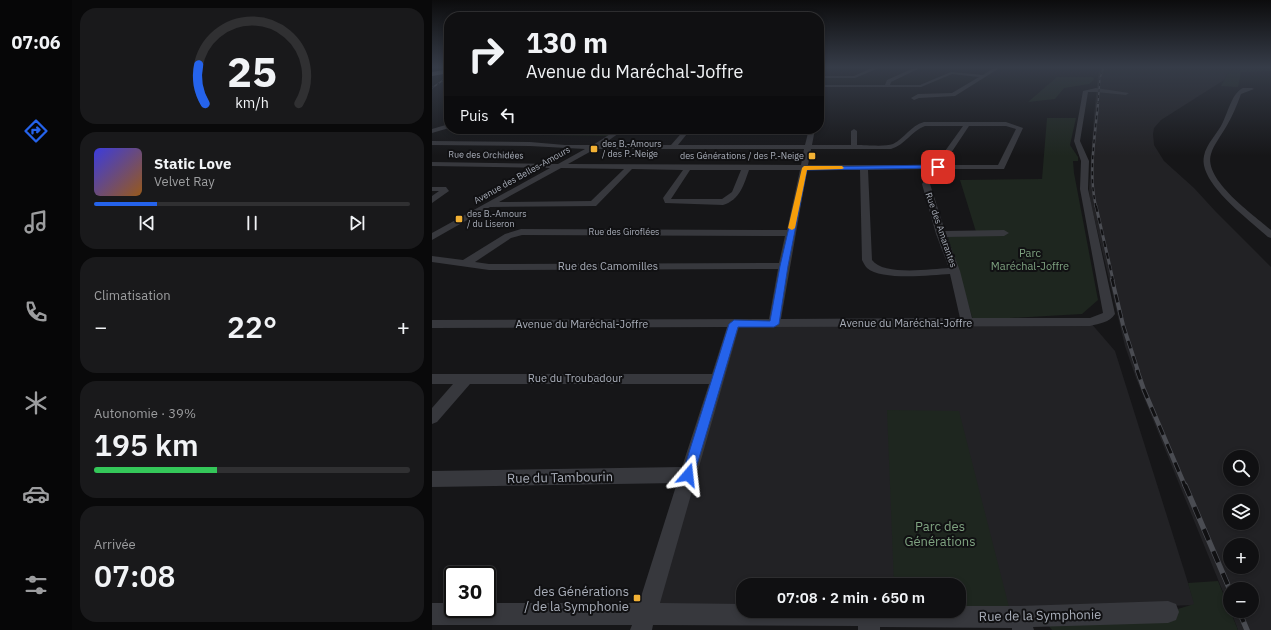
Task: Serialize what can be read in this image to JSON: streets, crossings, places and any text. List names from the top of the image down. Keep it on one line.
{"streets":{"street":["Rue des Orchidées","Avenue des Belles-Amours","Rue des Amarantes","Rue des Giroflées","Rue des Camomilles","Avenue du Maréchal-Joffre","Rue du Troubadour","Rue du Tambourin","Rue de la Symphonie"]},"crossings":[["Rue des Orchidées","Avenue des Belles-Amours"],["Rue des Orchidées","Rue des Amarantes"],["Rue des Amarantes","Avenue du Maréchal-Joffre"],["Rue des Giroflées","Rue des Camomilles"]],"parks":["Parc Maréchal-Joffre","Parc des Générations"],"places":{"transit":["des B.-Amours / des P.-Neige","des Générations / des P.-Neige","des B.-Amours / du Liseron","des Générations / de la Symphonie"]},"page":{"tabs":"07:06","turn":["130 m","Avenue du Maréchal-Joffre"],"then":"Puis","song":["Static Love","Velvet Ray"],"tile":["Climatisation",["Autonomie · 39%","195 km"],["Arrivée","07:08"]],"heat":["−","22°","+"],"map_buttons":["+","−"],"limit":"30","trip":"07:08 · 2 min · 650 m","gauge":["25","km/h"]}}
